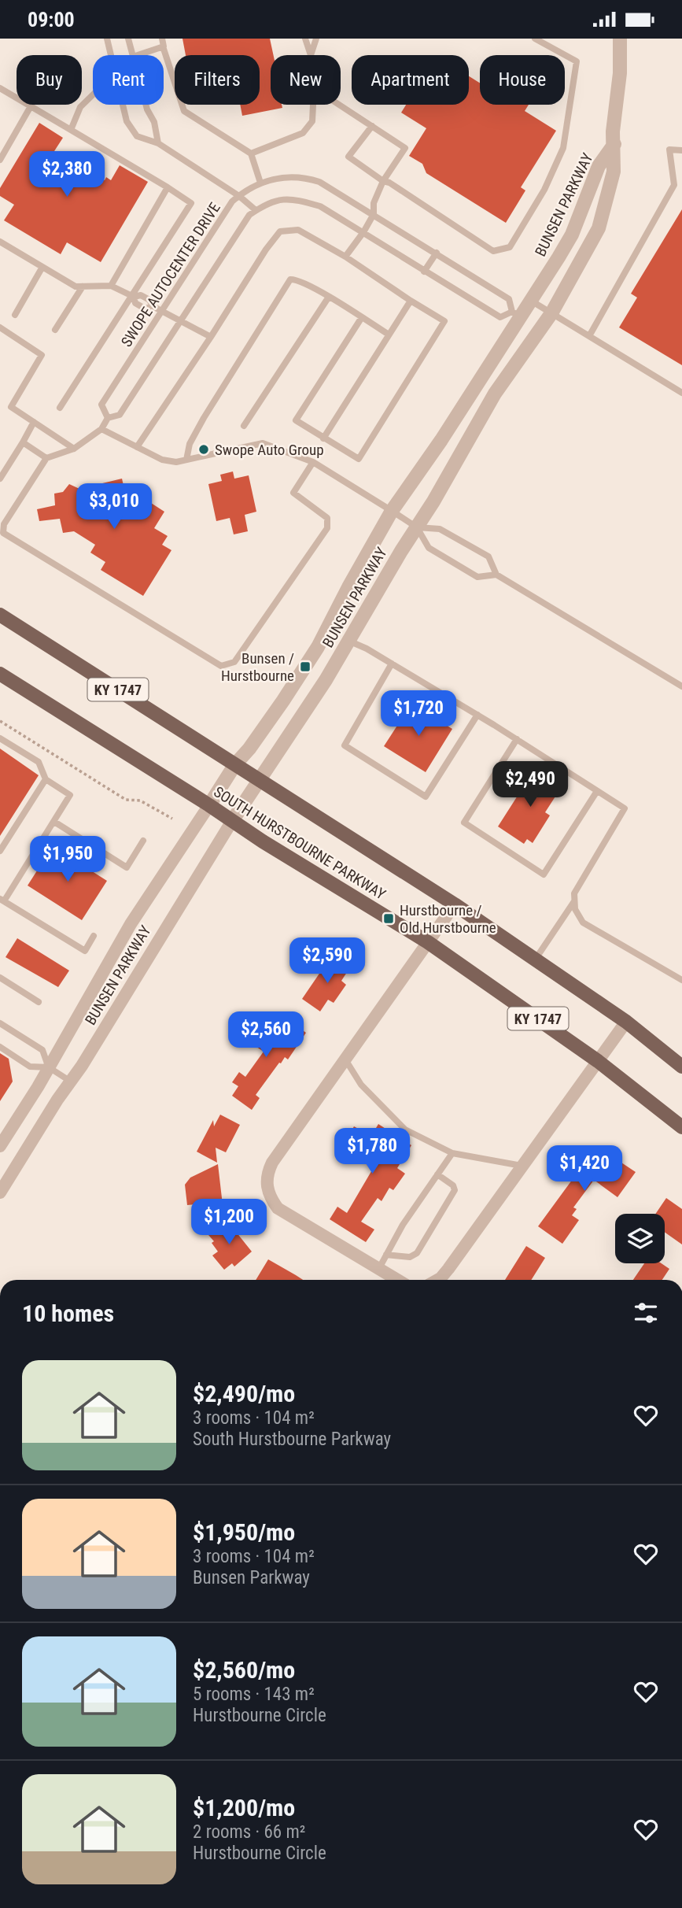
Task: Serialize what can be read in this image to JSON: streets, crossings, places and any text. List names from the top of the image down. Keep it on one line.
{"streets":{"main road":["KY 1747","SOUTH HURSTBOURNE PARKWAY"],"street":["BUNSEN PARKWAY"],"lane":["SWOPE AUTOCENTER DRIVE"]},"crossings":[["BUNSEN PARKWAY","SWOPE AUTOCENTER DRIVE"],["BUNSEN PARKWAY","SOUTH HURSTBOURNE PARKWAY"]],"places":{"other":["Swope Auto Group"],"transit":["Bunsen / Hurstbourne","Hurstbourne / Old Hurstbourne"]},"page":{"status":"09:00","chip":["Buy","Rent","Filters","New","Apartment","House"],"price":["$2,380","$3,010","$1,720","$2,490","$1,950","$2,590","$2,560","$1,780","$1,420","$1,200"],"heading":"10 homes","list":[{"name":"$2,490/mo","note":"3 rooms · 104 m² · South Hurstbourne Parkway"},{"name":"$1,950/mo","note":"3 rooms · 104 m² · Bunsen Parkway"},{"name":"$2,560/mo","note":"5 rooms · 143 m² · Hurstbourne Circle"},{"name":"$1,200/mo","note":"2 rooms · 66 m² · Hurstbourne Circle"}]}}
